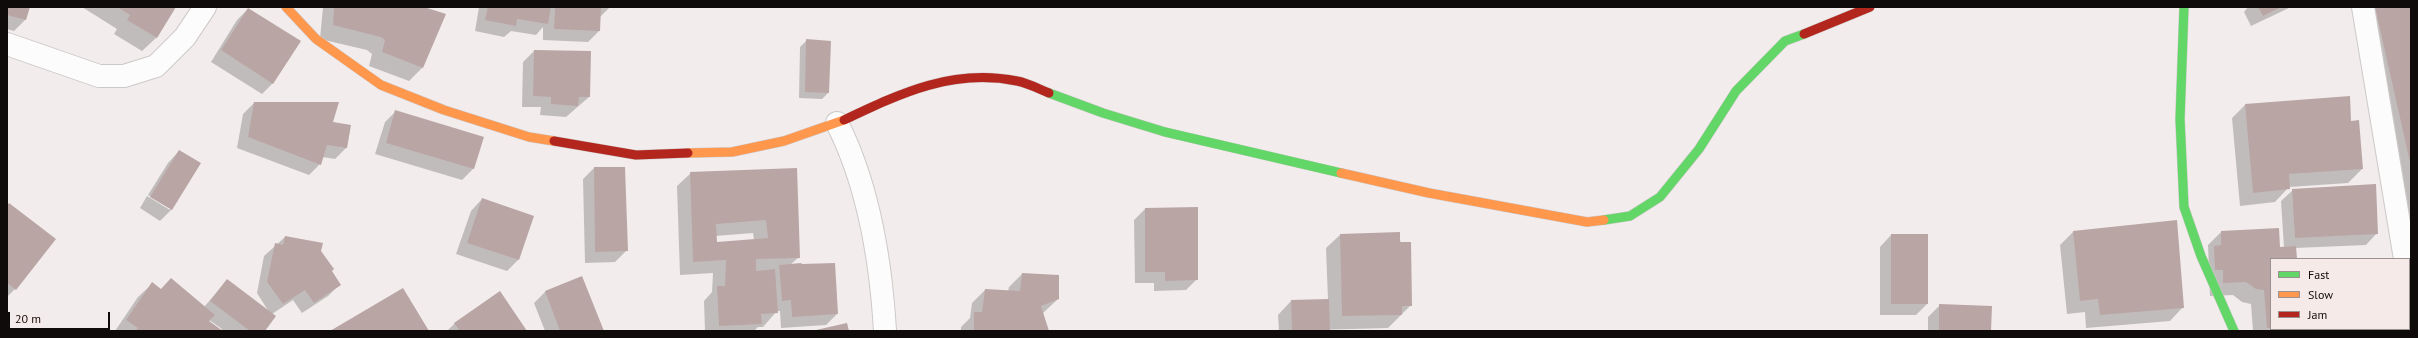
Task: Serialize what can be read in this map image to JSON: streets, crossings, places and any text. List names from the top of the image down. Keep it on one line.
{"legend":["Fast","Slow","Jam"],"scale_bar":"20 m"}
